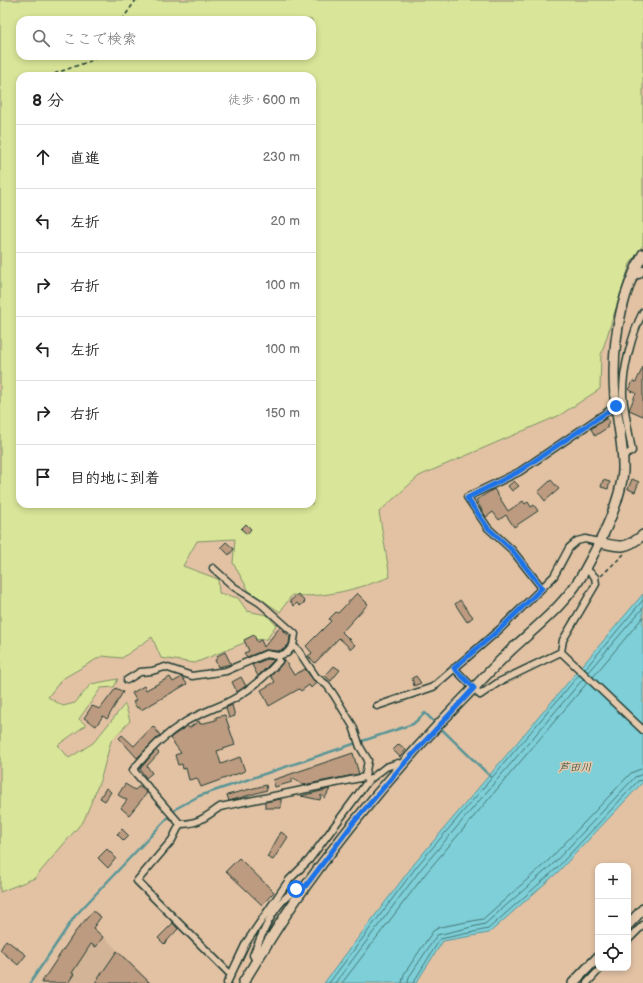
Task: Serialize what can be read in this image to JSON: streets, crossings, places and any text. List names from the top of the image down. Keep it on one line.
{"water":["芦田川"],"page":{"search":"ここで検索","heading":["8 分","徒歩 · 600 m"],"list":[["直進","230 m"],["左折","20 m"],["右折","100 m"],["左折","100 m"],["右折","150 m"],"目的地に到着"],"map_buttons":["+","−"]}}
